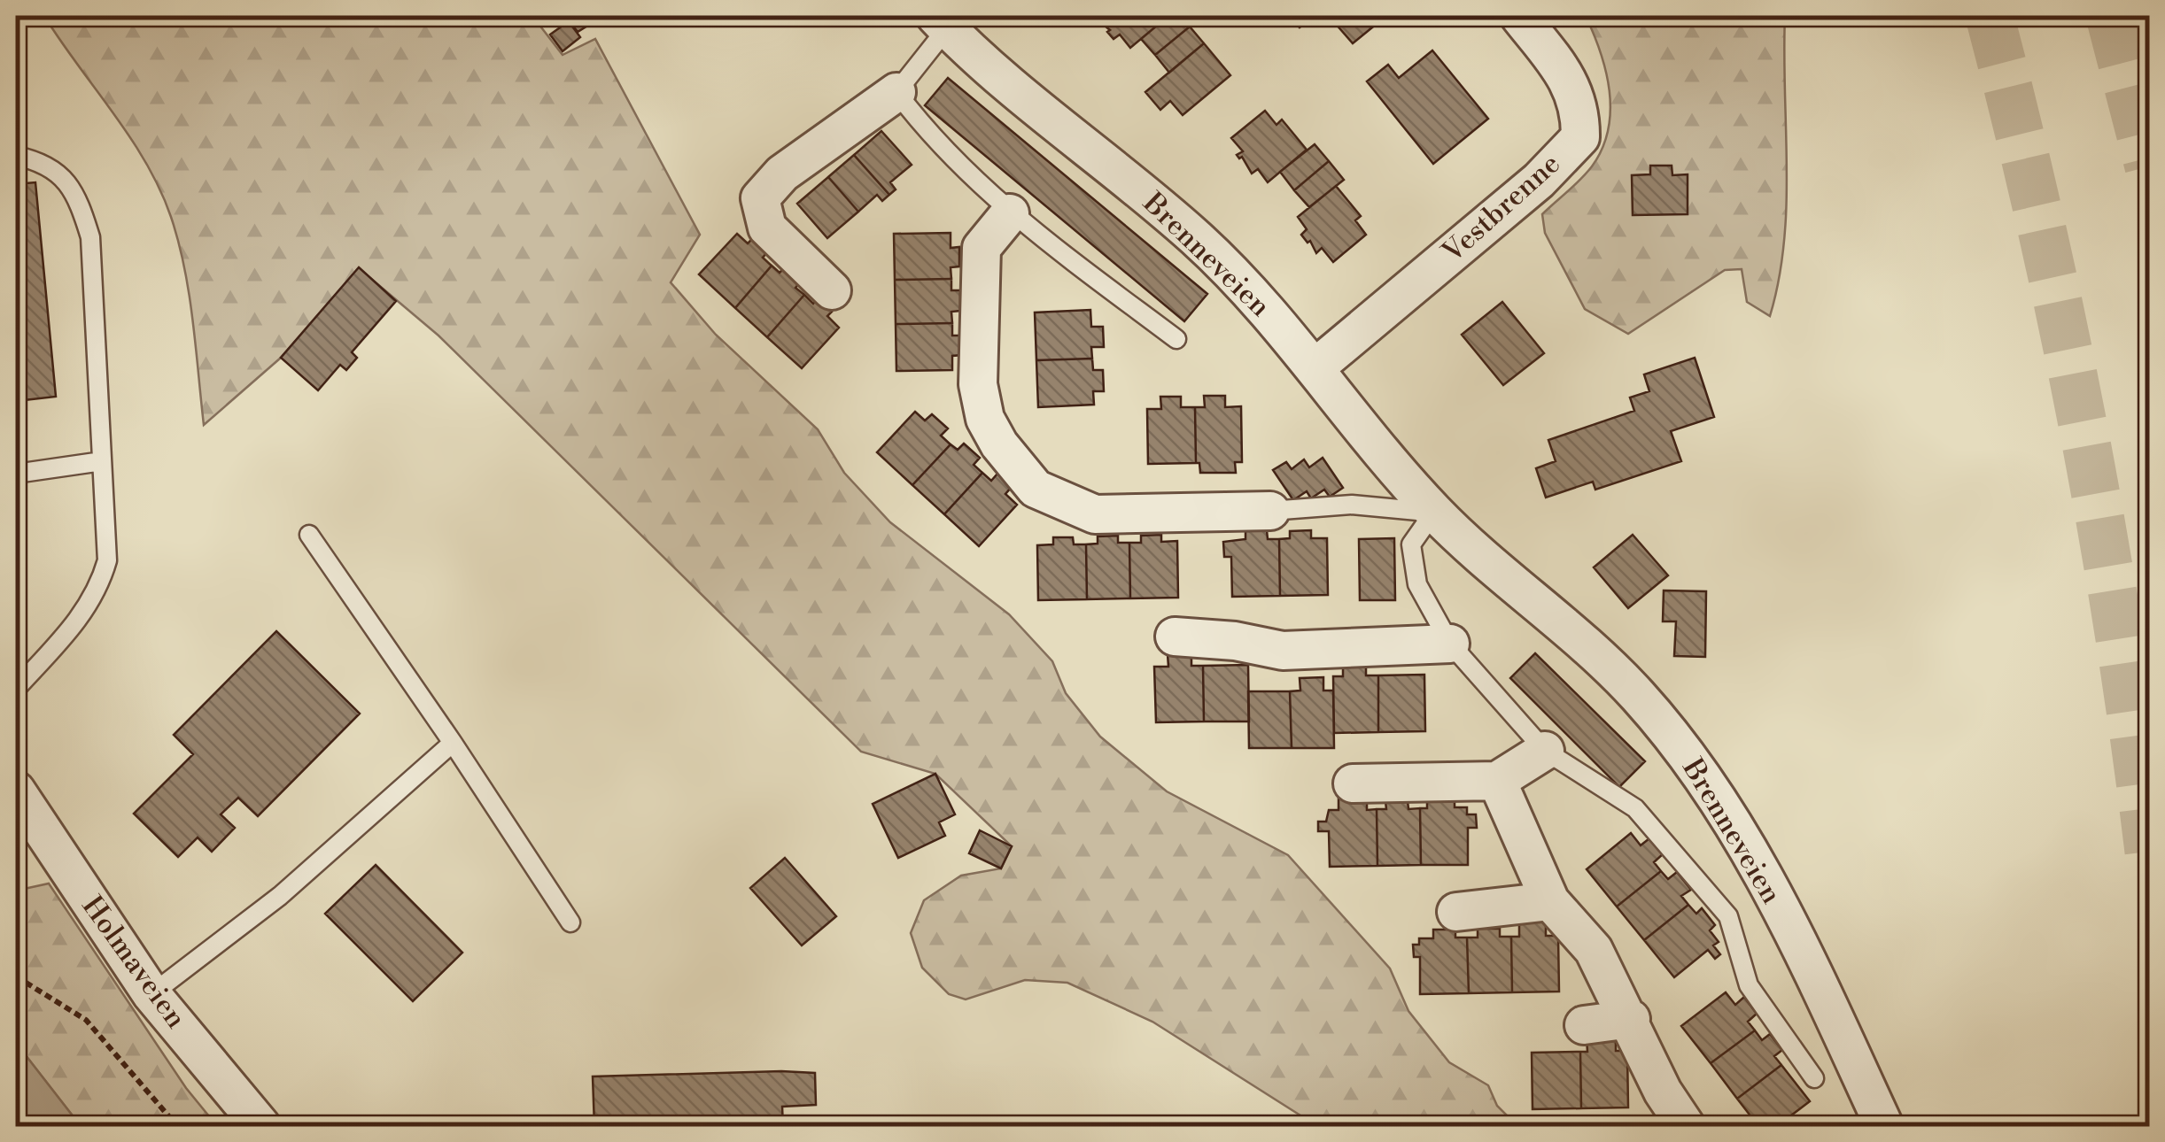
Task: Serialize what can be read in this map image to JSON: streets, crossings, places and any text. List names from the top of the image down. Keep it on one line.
{"streets":{"street":["Vestbrenne","Brenneveien","Holmaveien"]},"crossings":[["Vestbrenne","Brenneveien"]]}
